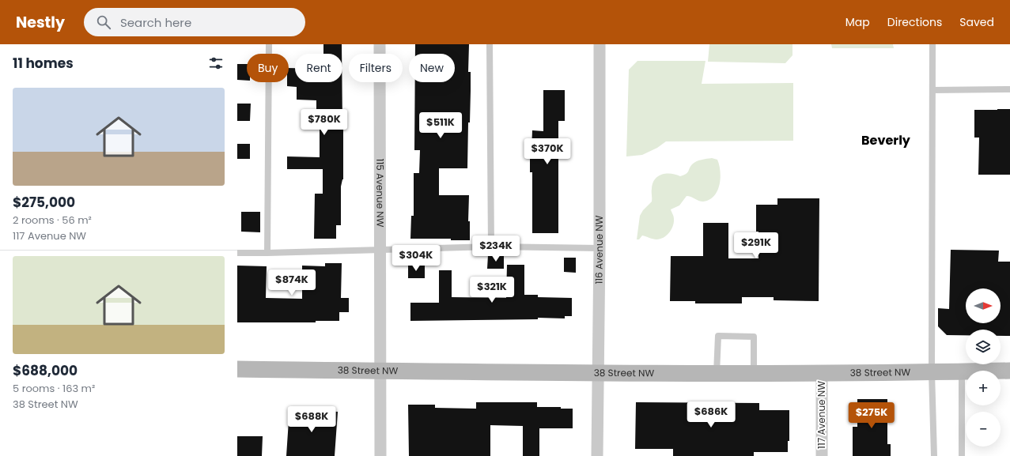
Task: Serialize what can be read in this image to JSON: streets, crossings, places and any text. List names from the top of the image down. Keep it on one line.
{"streets":{"street":["115 Avenue NW","116 Avenue NW","38 Street NW","117 Avenue NW"]},"crossings":[["115 Avenue NW","38 Street NW"],["116 Avenue NW","38 Street NW"],["38 Street NW","117 Avenue NW"]],"districts":["Beverly"],"north":"right","page":{"header":"Nestly","search":"Search here","nav":["Map","Directions","Saved"],"heading":"11 homes","chip":["Buy","Rent","Filters","New"],"list":[{"name":"$275,000","note":"2 rooms · 56 m² · 117 Avenue NW"},{"name":"$688,000","note":"5 rooms · 163 m² · 38 Street NW"}],"price":["$780K","$511K","$370K","$291K","$234K","$304K","$874K","$321K","$686K","$275K","$688K"],"map_buttons":["+","−"]}}
